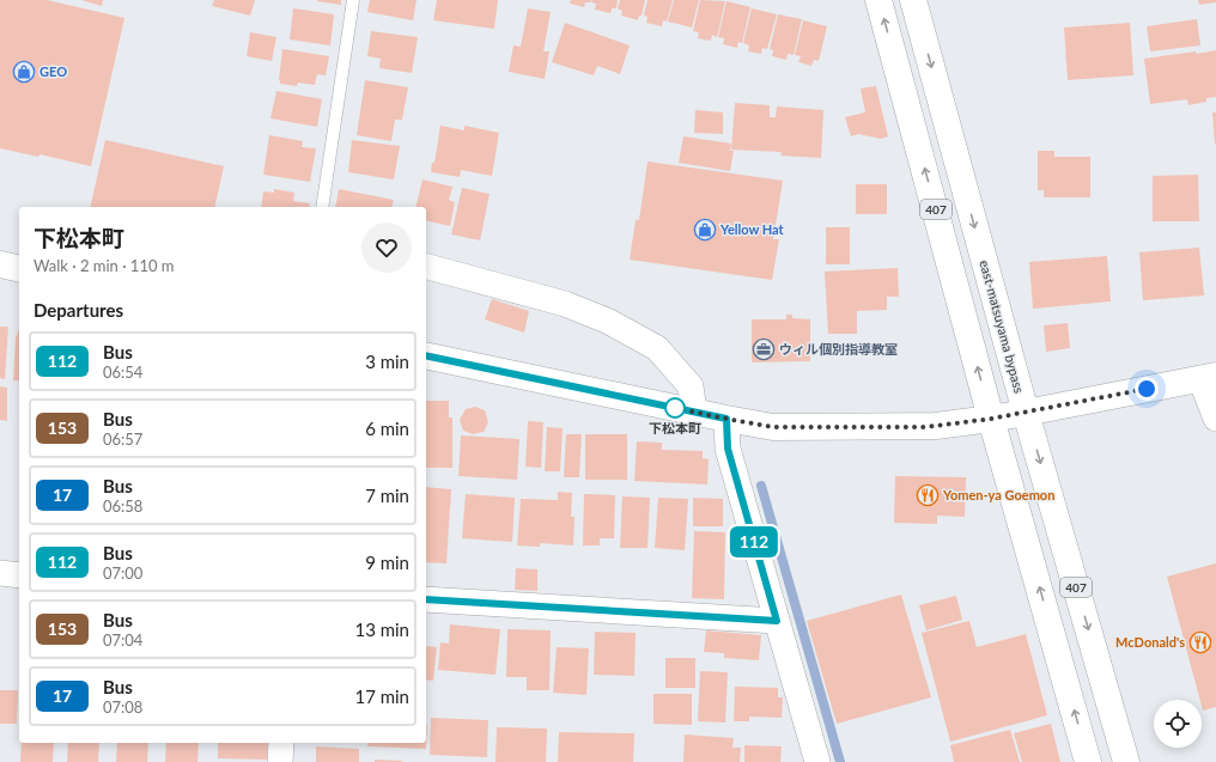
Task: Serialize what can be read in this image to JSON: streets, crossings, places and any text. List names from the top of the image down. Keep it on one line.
{"streets":{"main road":["407","east-matsuyama bypass"]},"places":{"shop":["GEO","Yellow Hat"],"office":["ウィル個別指導教室"],"other":["下松本町"],"restaurant":["Yomen-ya Goemon","McDonald's"]},"lines":["bus line 112"],"page":{"on_map":"112","heading":[["下松本町","Walk · 2 min · 110 m"],"Departures"],"list":[{"mark":"112","name":"Bus","note":"06:54","value":"3 min"},{"mark":"153","name":"Bus","note":"06:57","value":"6 min"},{"mark":"17","name":"Bus","note":"06:58","value":"7 min"},{"mark":"112","name":"Bus","note":"07:00","value":"9 min"},{"mark":"153","name":"Bus","note":"07:04","value":"13 min"},{"mark":"17","name":"Bus","note":"07:08","value":"17 min"}]}}
